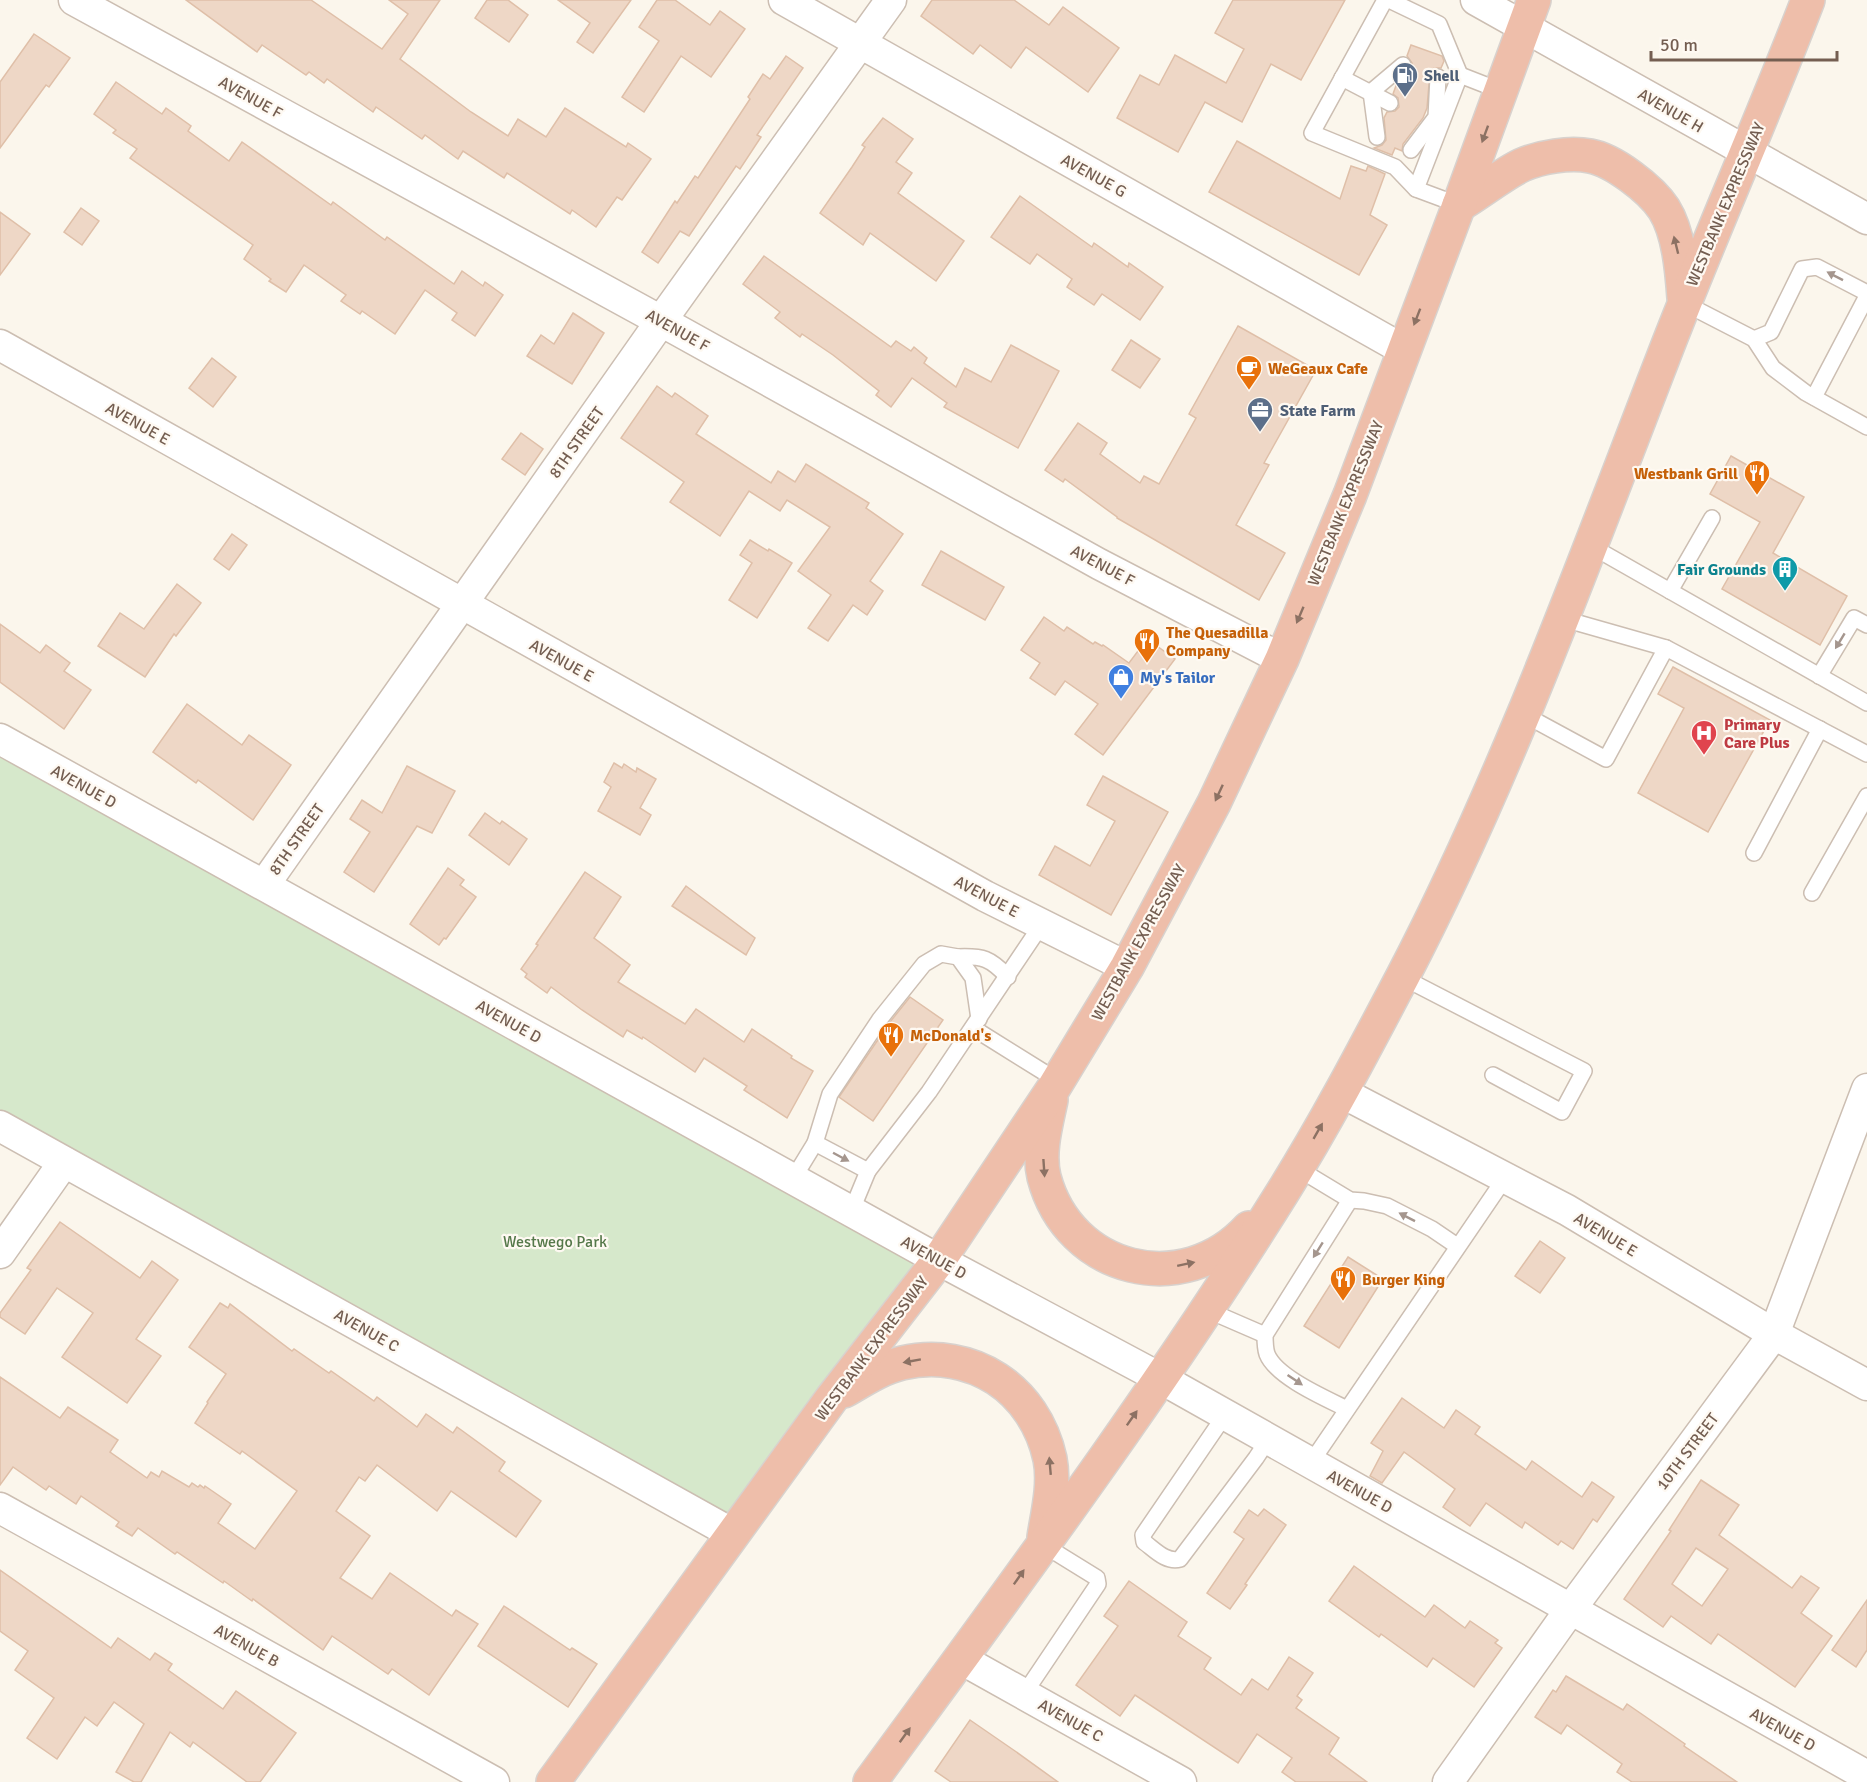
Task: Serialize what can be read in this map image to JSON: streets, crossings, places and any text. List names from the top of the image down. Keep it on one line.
{"streets":{"highway":["WESTBANK EXPRESSWAY"],"street":["AVENUE F","AVENUE H","AVENUE G","AVENUE E","8TH STREET","AVENUE D","AVENUE C","10TH STREET","AVENUE B"]},"crossings":[["AVENUE F","WESTBANK EXPRESSWAY"],["AVENUE F","8TH STREET"],["AVENUE H","WESTBANK EXPRESSWAY"],["AVENUE G","WESTBANK EXPRESSWAY"],["AVENUE G","8TH STREET"],["WESTBANK EXPRESSWAY","AVENUE E"],["WESTBANK EXPRESSWAY","AVENUE D"],["WESTBANK EXPRESSWAY","AVENUE C"],["AVENUE E","8TH STREET"],["AVENUE E","10TH STREET"],["8TH STREET","AVENUE D"],["AVENUE D","10TH STREET"]],"parks":["Westwego Park"],"places":{"fuel station":["Shell"],"cafe":["WeGeaux Cafe"],"office":["State Farm"],"restaurant":["Westbank Grill","The Quesadilla Company","McDonald's","Burger King"],"building":["Fair Grounds"],"shop":["My's Tailor"],"hospital":["Primary Care Plus"]},"scale_bar":"50 m"}
